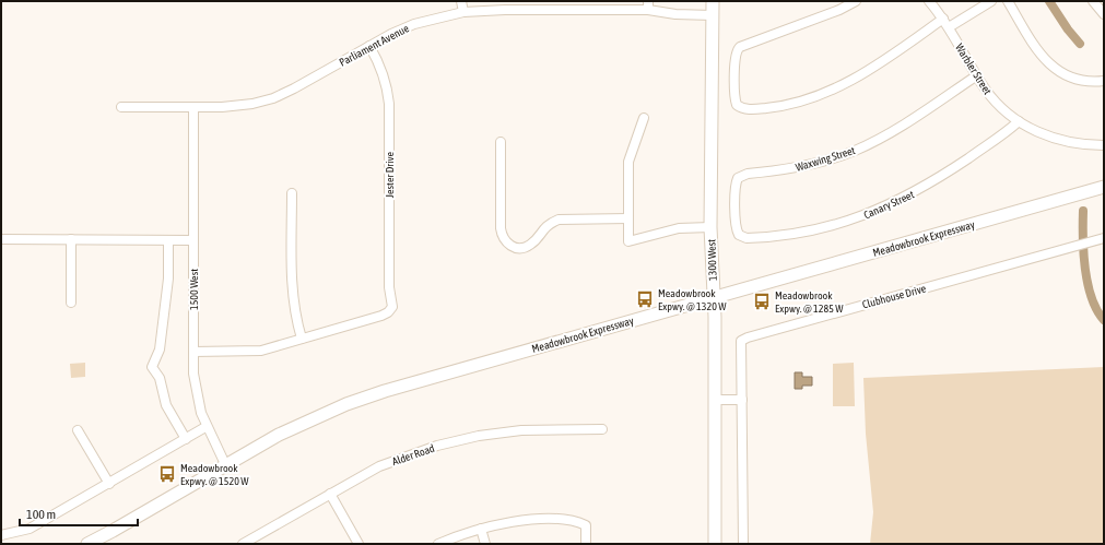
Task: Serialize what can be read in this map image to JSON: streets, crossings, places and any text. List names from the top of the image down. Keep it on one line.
{"streets":{"main road":["Meadowbrook Expressway","1300 West"],"street":["Parliament Avenue","Warbler Street","Waxwing Street","Jester Drive","Canary Street","1500 West","Clubhouse Drive","Alder Road"]},"crossings":[["Parliament Avenue","Jester Drive"],["Parliament Avenue","1300 West"],["Parliament Avenue","1500 West"],["Warbler Street","Waxwing Street"],["Warbler Street","Canary Street"],["Waxwing Street","Canary Street"],["Meadowbrook Expressway","1300 West"],["Meadowbrook Expressway","1500 West"]],"places":{"bus stop":["Meadowbrook Expwy. @ 1320 W","Meadowbrook Expwy. @ 1285 W","Meadowbrook Expwy. @ 1520 W"]},"scale_bar":"100 m"}
